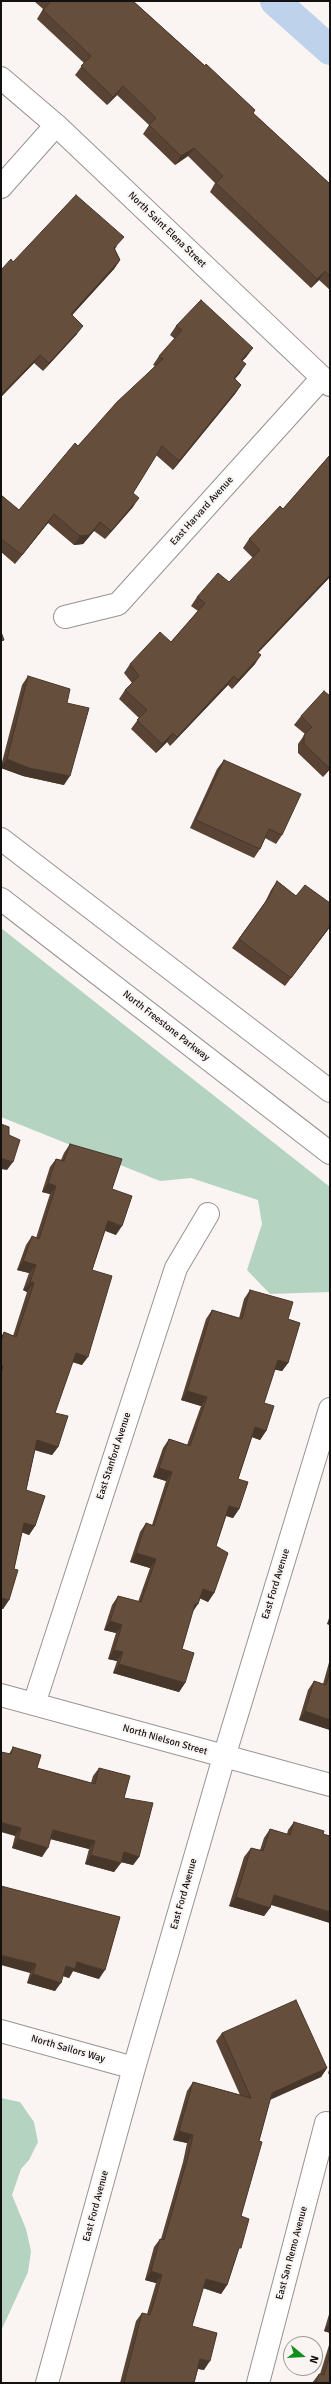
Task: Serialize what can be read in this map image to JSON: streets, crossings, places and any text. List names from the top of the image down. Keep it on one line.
{"streets":{"street":["North Saint Elena Street","East Harvard Avenue","North Freestone Parkway","East Stanford Avenue","East Ford Avenue","North Nielson Street","North Sailors Way","East San Remo Avenue"]},"crossings":[["North Saint Elena Street","East Harvard Avenue"],["East Stanford Avenue","North Nielson Street"],["East Ford Avenue","North Nielson Street"],["East Ford Avenue","North Sailors Way"]],"north":"right"}
